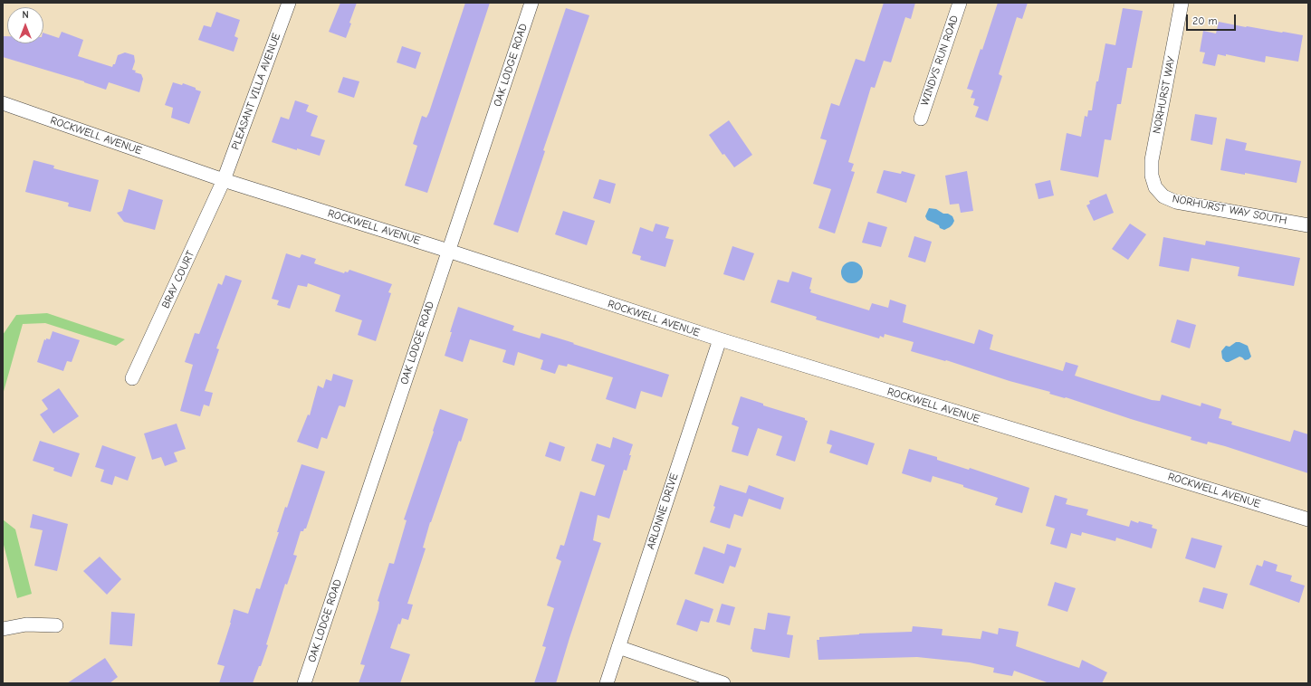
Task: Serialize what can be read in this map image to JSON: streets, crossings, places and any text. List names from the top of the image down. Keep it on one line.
{"streets":{"street":["WINDYS RUN ROAD","OAK LODGE ROAD","PLEASANT VILLA AVENUE","NORHURST WAY","ROCKWELL AVENUE","NORHURST WAY SOUTH","BRAY COURT","ARLONNE DRIVE"]},"crossings":[["OAK LODGE ROAD","ROCKWELL AVENUE"],["PLEASANT VILLA AVENUE","ROCKWELL AVENUE"],["PLEASANT VILLA AVENUE","BRAY COURT"],["NORHURST WAY","NORHURST WAY SOUTH"],["ROCKWELL AVENUE","BRAY COURT"],["ROCKWELL AVENUE","ARLONNE DRIVE"]],"scale_bar":"20 m","north":"top"}
